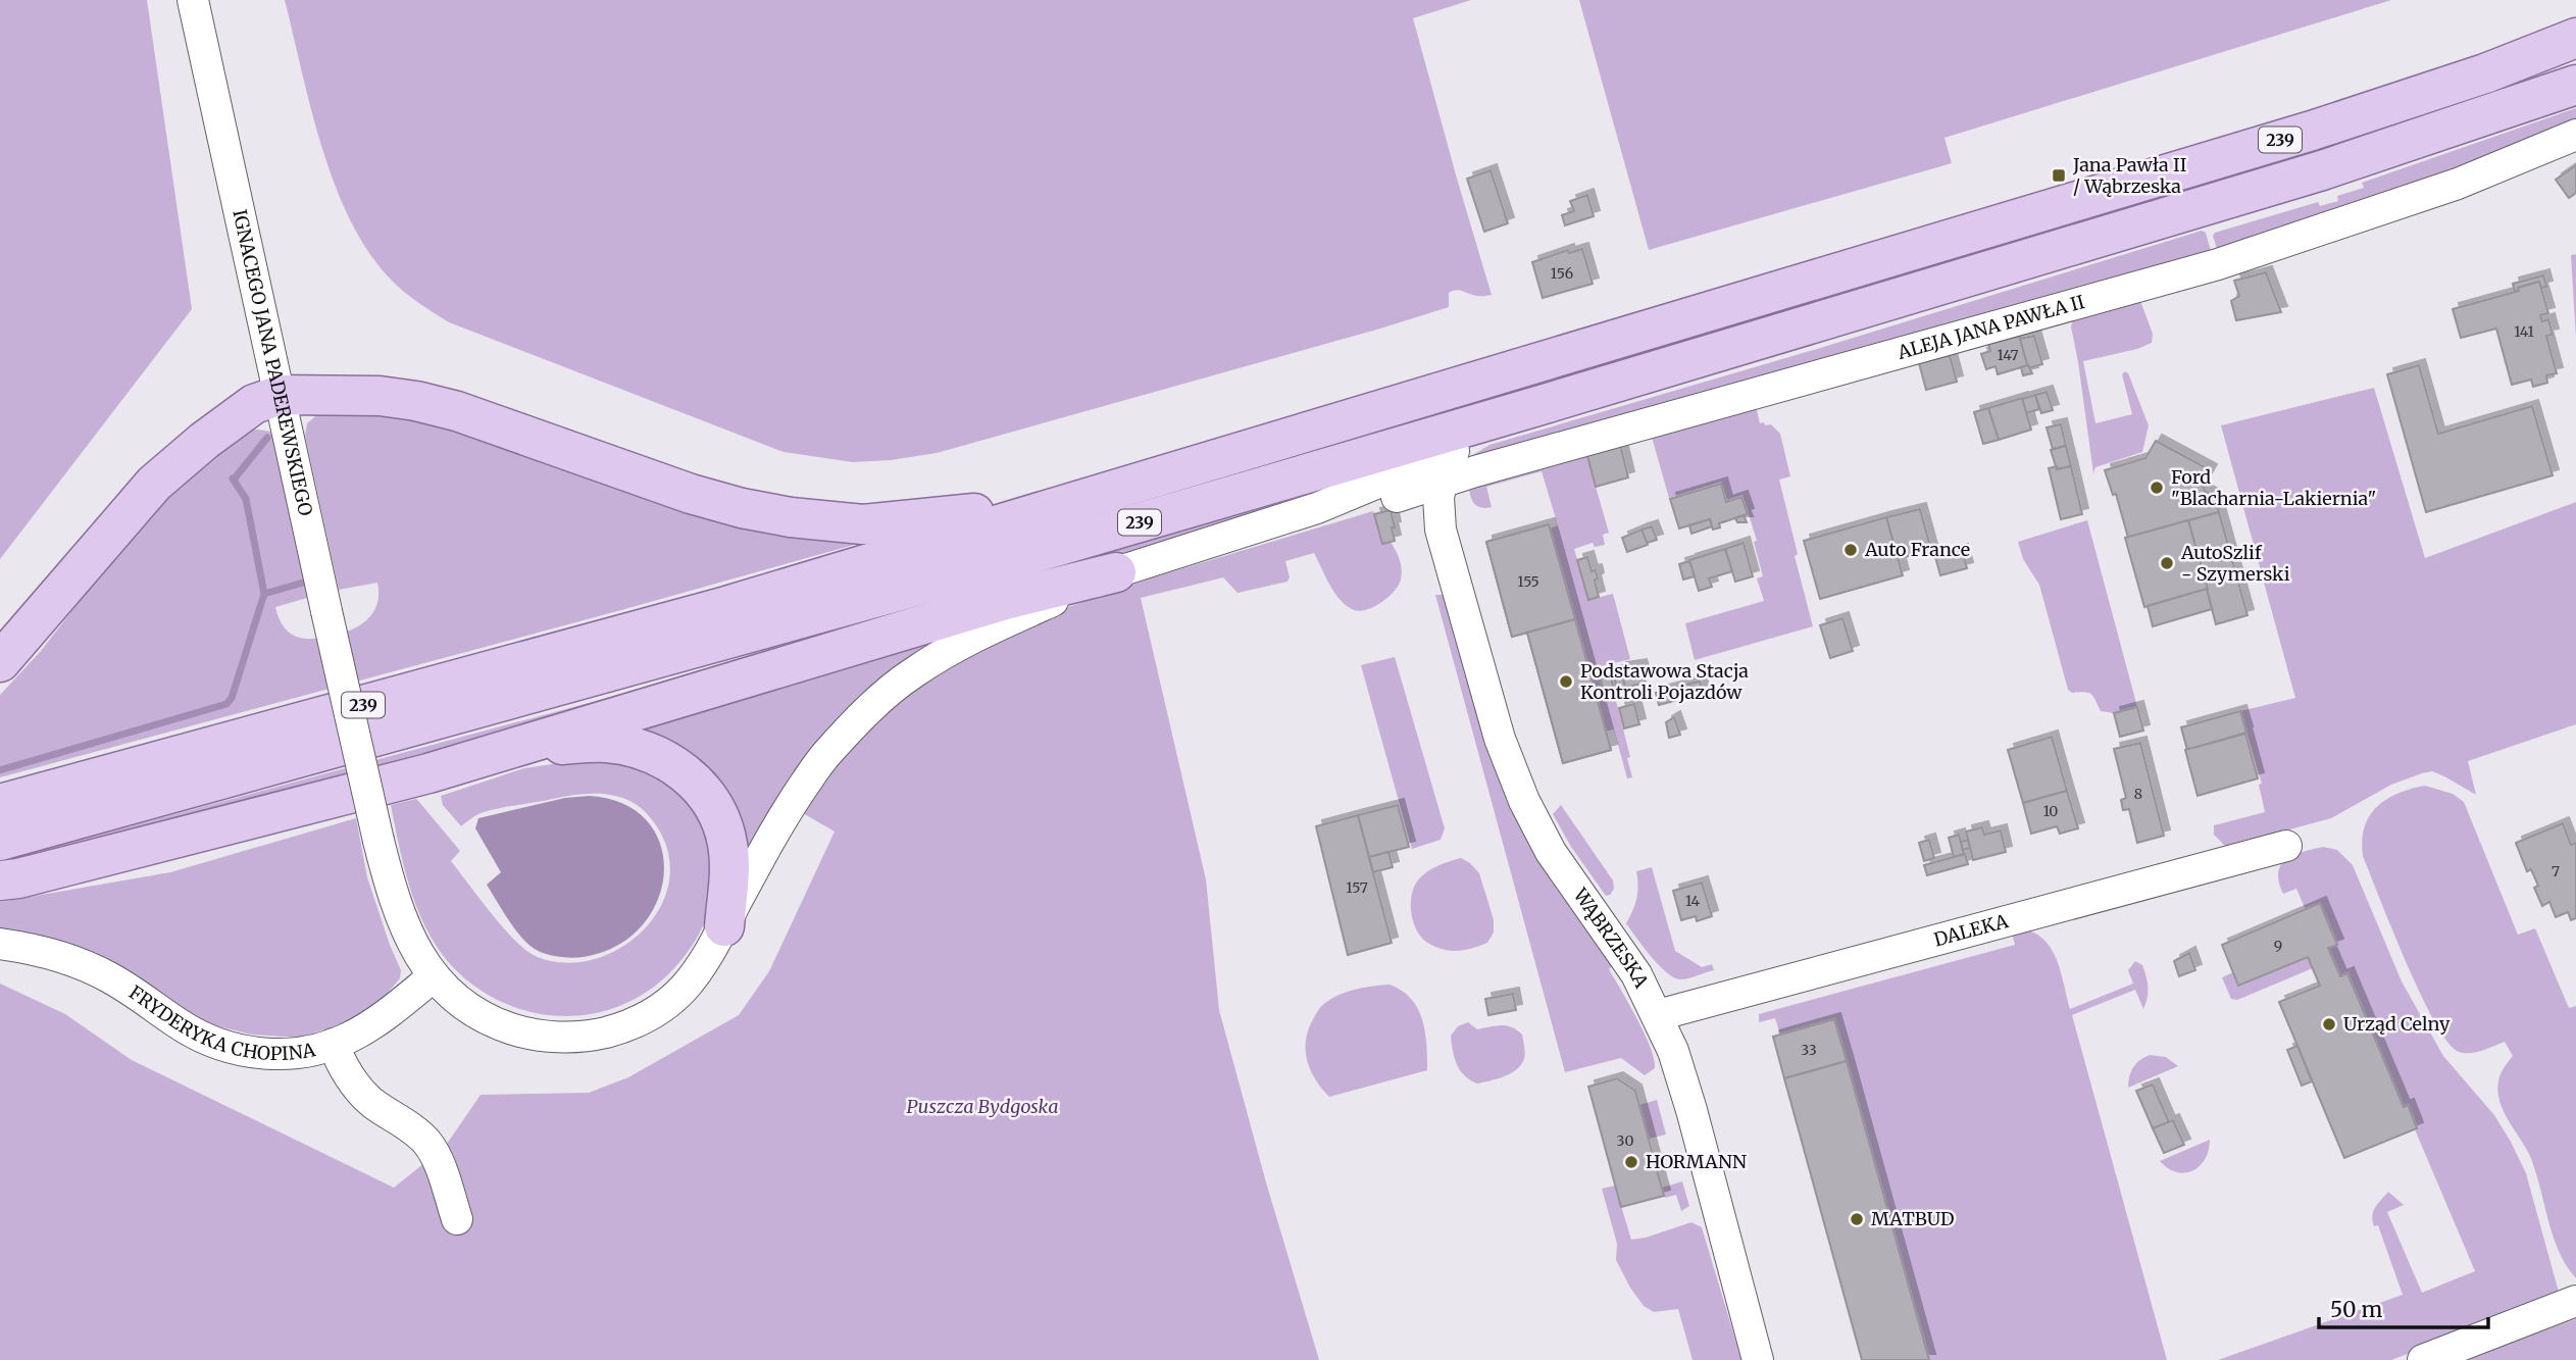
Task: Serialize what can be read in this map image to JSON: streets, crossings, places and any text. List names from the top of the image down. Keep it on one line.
{"streets":{"main road":["239"],"street":["ALEJA JANA PAWŁA II","IGNACEGO JANA PADEREWSKIEGO","DALEKA","WĄBRZESKA","FRYDERYKA CHOPINA"]},"crossings":[["ALEJA JANA PAWŁA II","IGNACEGO JANA PADEREWSKIEGO"],["ALEJA JANA PAWŁA II","WĄBRZESKA"],["IGNACEGO JANA PADEREWSKIEGO","FRYDERYKA CHOPINA"],["DALEKA","WĄBRZESKA"]],"parks":["Puszcza Bydgoska"],"places":{"transit":["Jana Pawła II / Wąbrzeska"],"other":["Ford \"Blacharnia-Lakiernia\"","Auto France","AutoSzlif - Szymerski","Podstawowa Stacja Kontroli Pojazdów","Urząd Celny","HORMANN","MATBUD"]},"house_numbers":["156","141","147","155","8","10","7","157","14","9","33","30"],"scale_bar":"50 m"}
